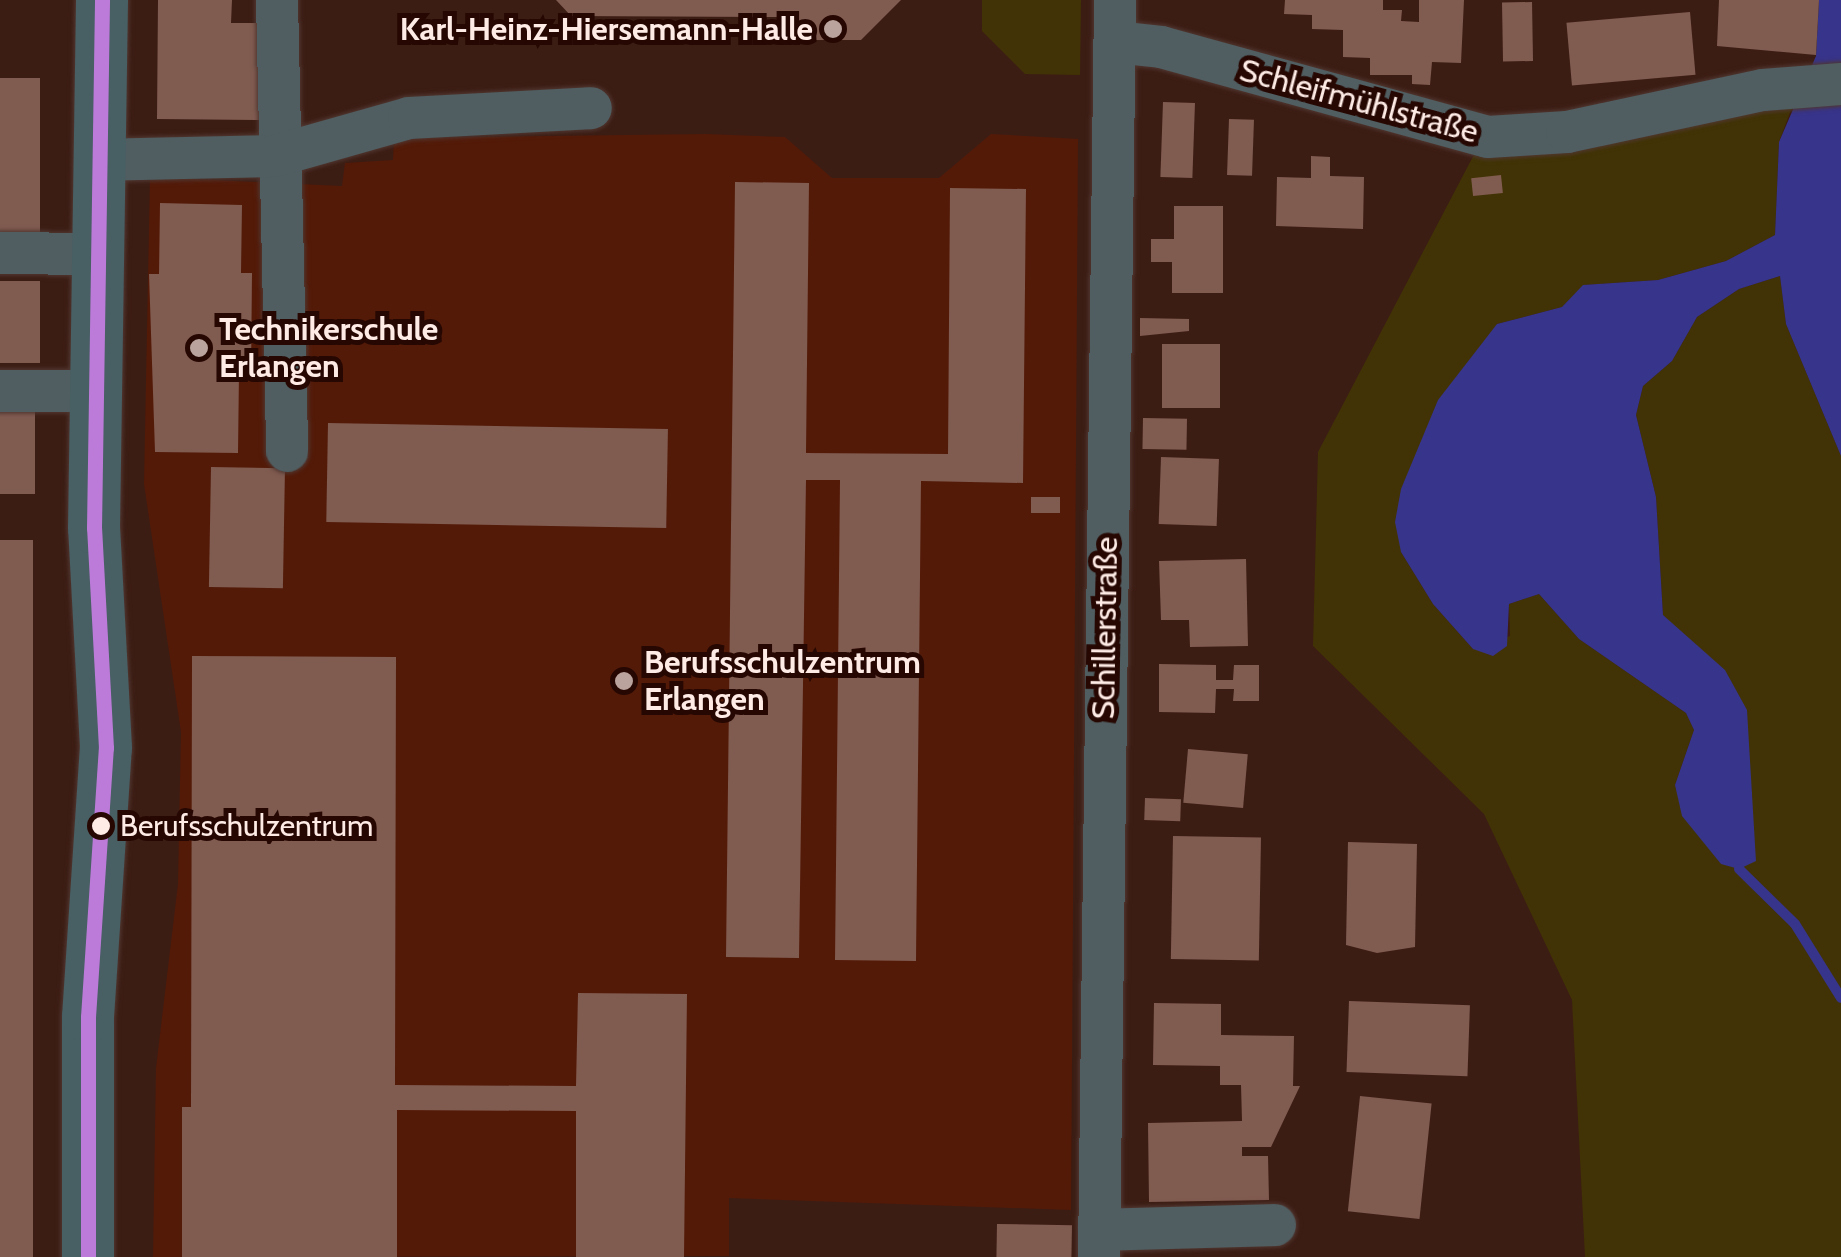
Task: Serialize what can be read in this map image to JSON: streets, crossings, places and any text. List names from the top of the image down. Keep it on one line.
{"streets":{"street":["Schleifmühlstraße","Schillerstraße"]},"crossings":[["Schleifmühlstraße","Schillerstraße"]],"places":["Karl-Heinz-Hiersemann-Halle","Technikerschule Erlangen","Berufsschulzentrum Erlangen","Berufsschulzentrum"]}
